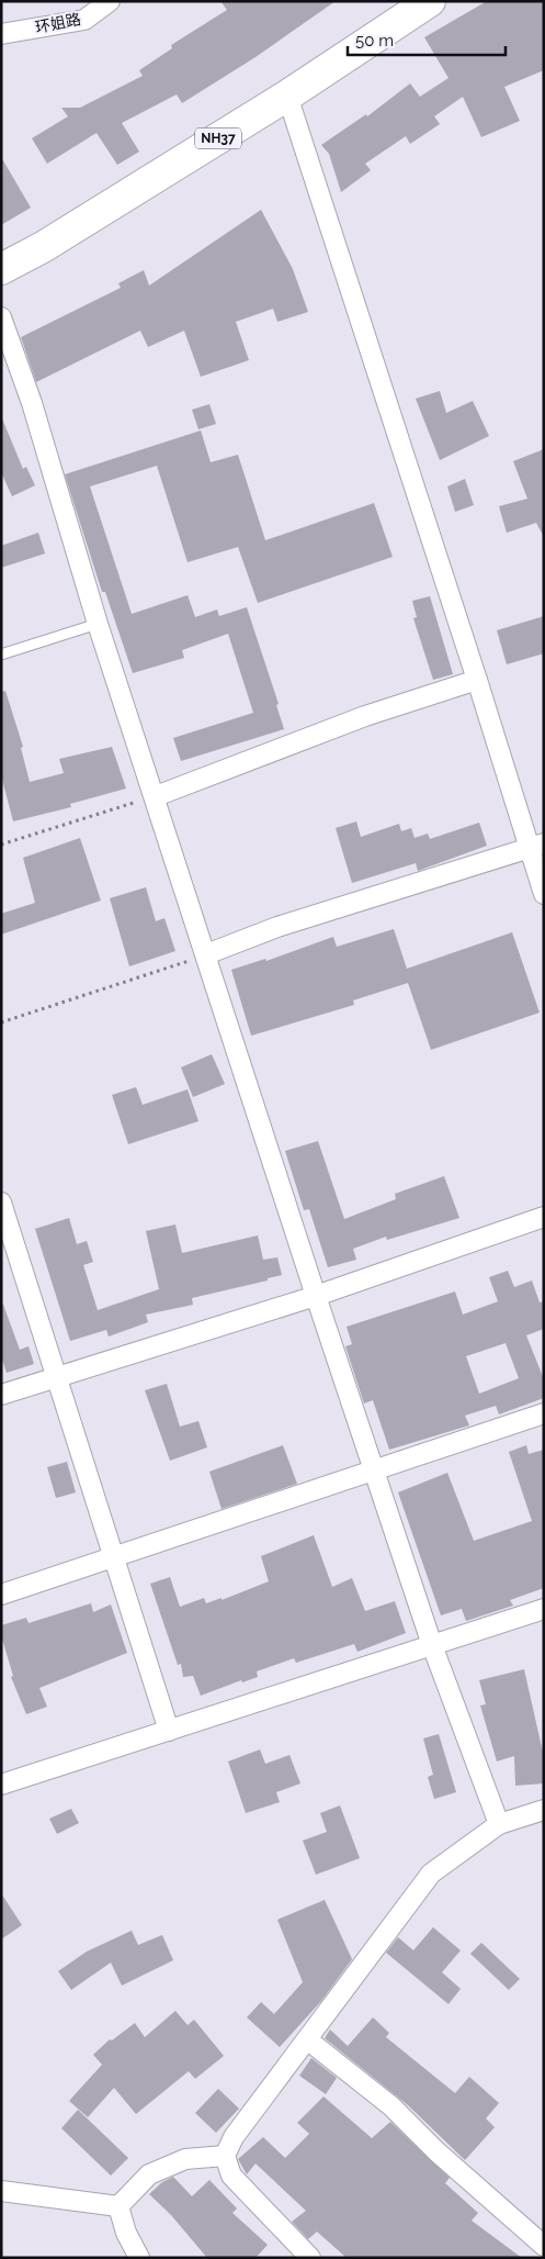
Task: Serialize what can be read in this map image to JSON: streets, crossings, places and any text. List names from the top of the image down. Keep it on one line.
{"streets":{"highway":["NH37"],"street":["环姐路"]},"scale_bar":"50 m"}
